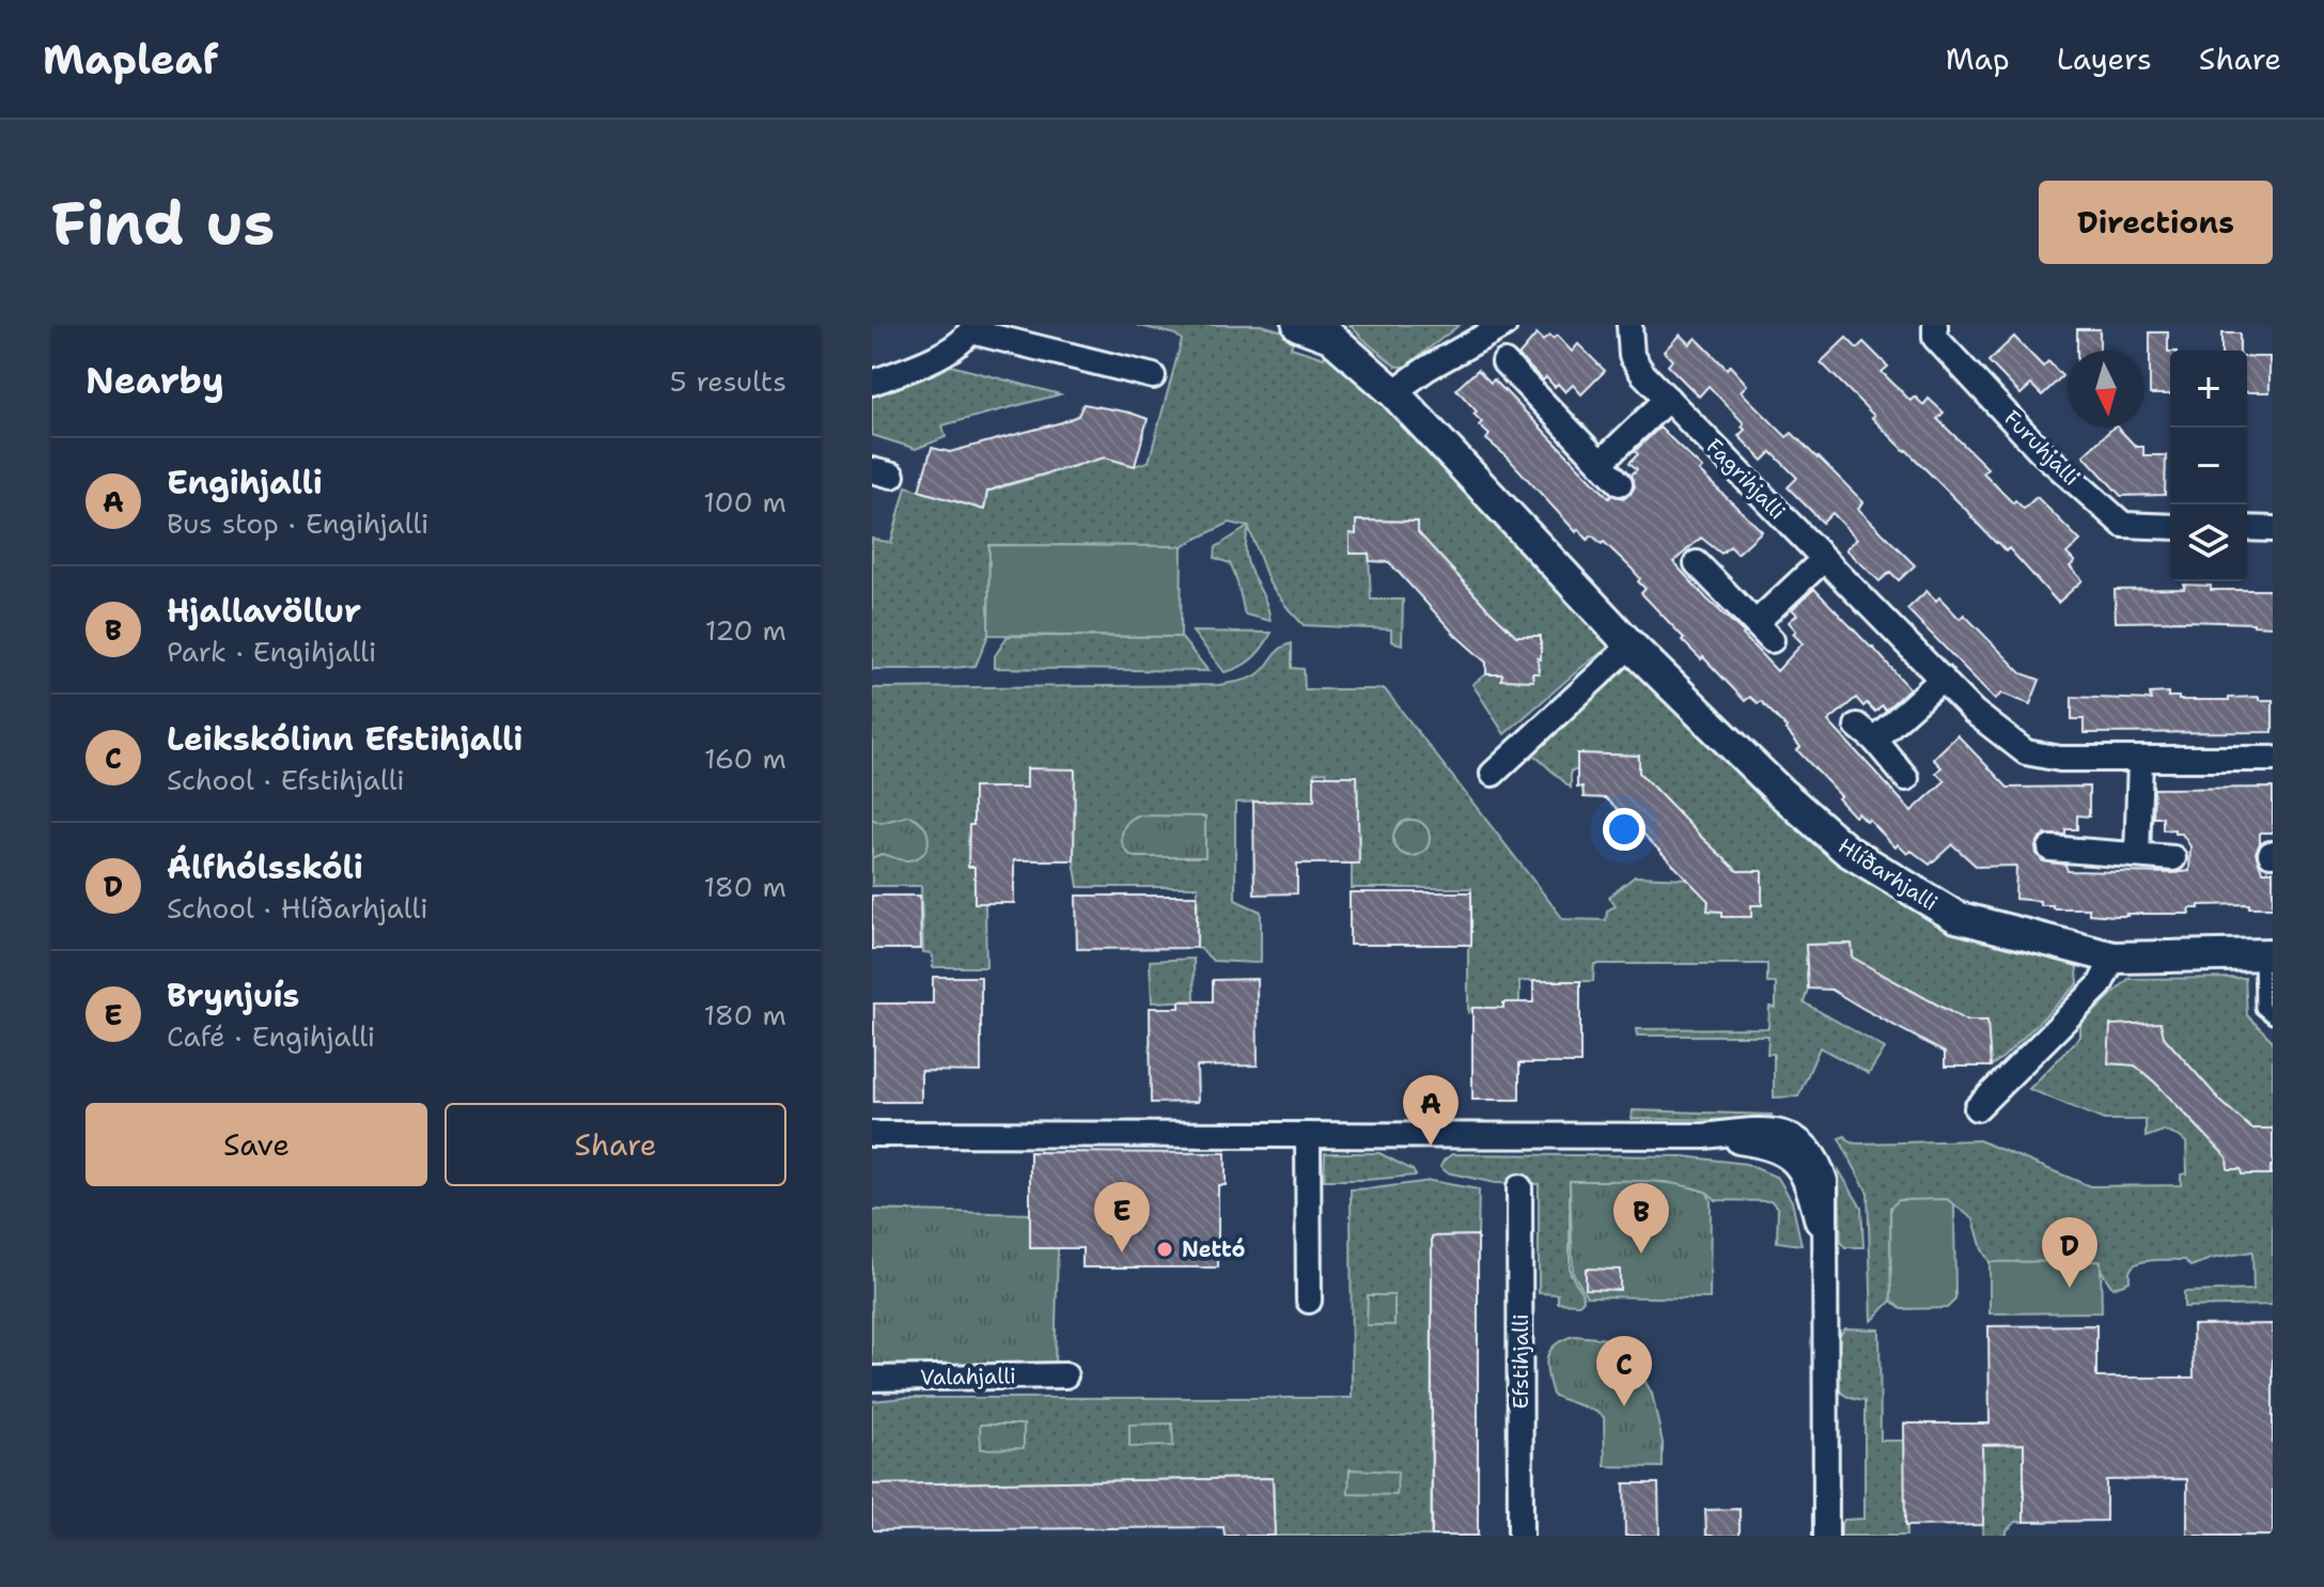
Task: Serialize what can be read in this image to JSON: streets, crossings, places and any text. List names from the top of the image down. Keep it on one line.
{"streets":{"street":["Furuhjalli","Fagrihjalli","Hlíðarhjalli","Efstihjalli","Valahjalli"]},"places":["Nettó"],"north":"bottom","page":{"header":"Mapleaf","nav":["Map","Layers","Share"],"buttons":["Directions",["Save","Share"]],"title":"Find us","heading":["Nearby","5 results"],"map_buttons":["+","−"],"list":[{"mark":"A","name":"Engihjalli","note":"Bus stop · Engihjalli","value":"100 m"},{"mark":"B","name":"Hjallavöllur","note":"Park · Engihjalli","value":"120 m"},{"mark":"C","name":"Leikskólinn Efstihjalli","note":"School · Efstihjalli","value":"160 m"},{"mark":"D","name":"Álfhólsskóli","note":"School · Hlíðarhjalli","value":"180 m"},{"mark":"E","name":"Brynjuís","note":"Café · Engihjalli","value":"180 m"}],"pins":["A","E","B","D","C"]}}
